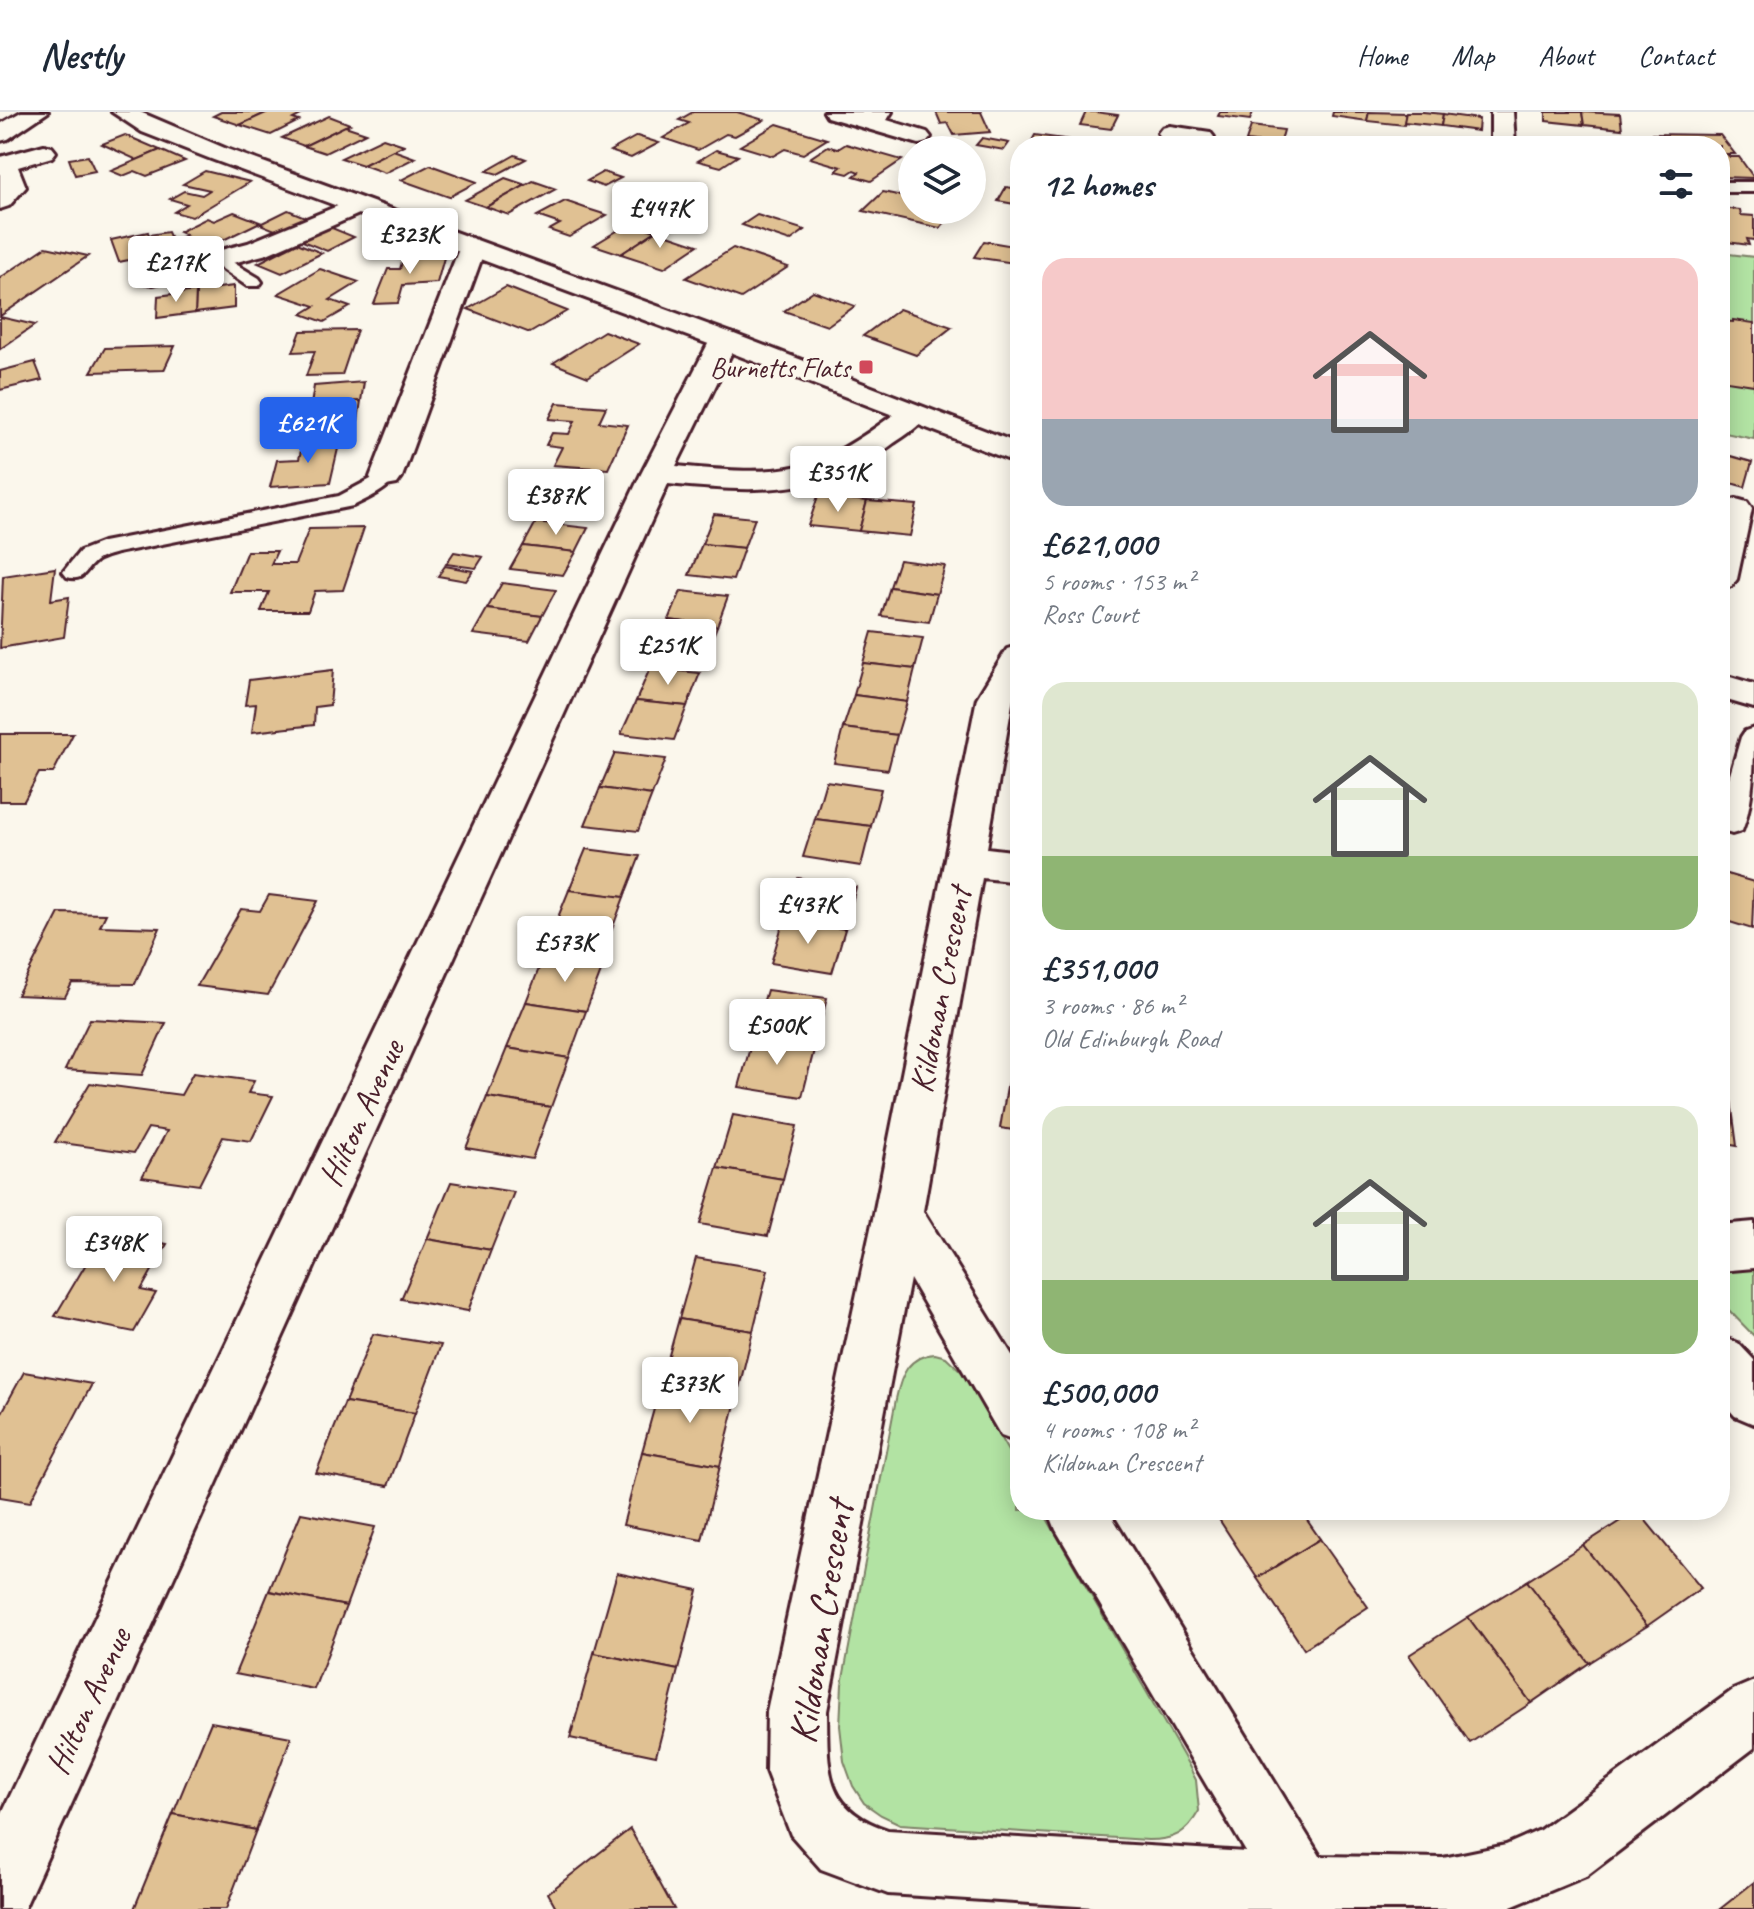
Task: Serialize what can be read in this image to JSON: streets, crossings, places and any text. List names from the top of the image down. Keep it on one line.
{"streets":{"street":["Kildonan Crescent","Hilton Avenue"]},"places":{"transit":["Burnetts Flats"]},"page":{"header":"Nestly","nav":["Home","Map","About","Contact"],"heading":"12 homes","price":["£447K","£323K","£217K","£621K","£351K","£387K","£251K","£437K","£573K","£500K","£348K","£373K"],"list":[{"name":"£621,000","note":"5 rooms · 153 m² · Ross Court"},{"name":"£351,000","note":"3 rooms · 86 m² · Old Edinburgh Road"},{"name":"£500,000","note":"4 rooms · 108 m² · Kildonan Crescent"}]}}
